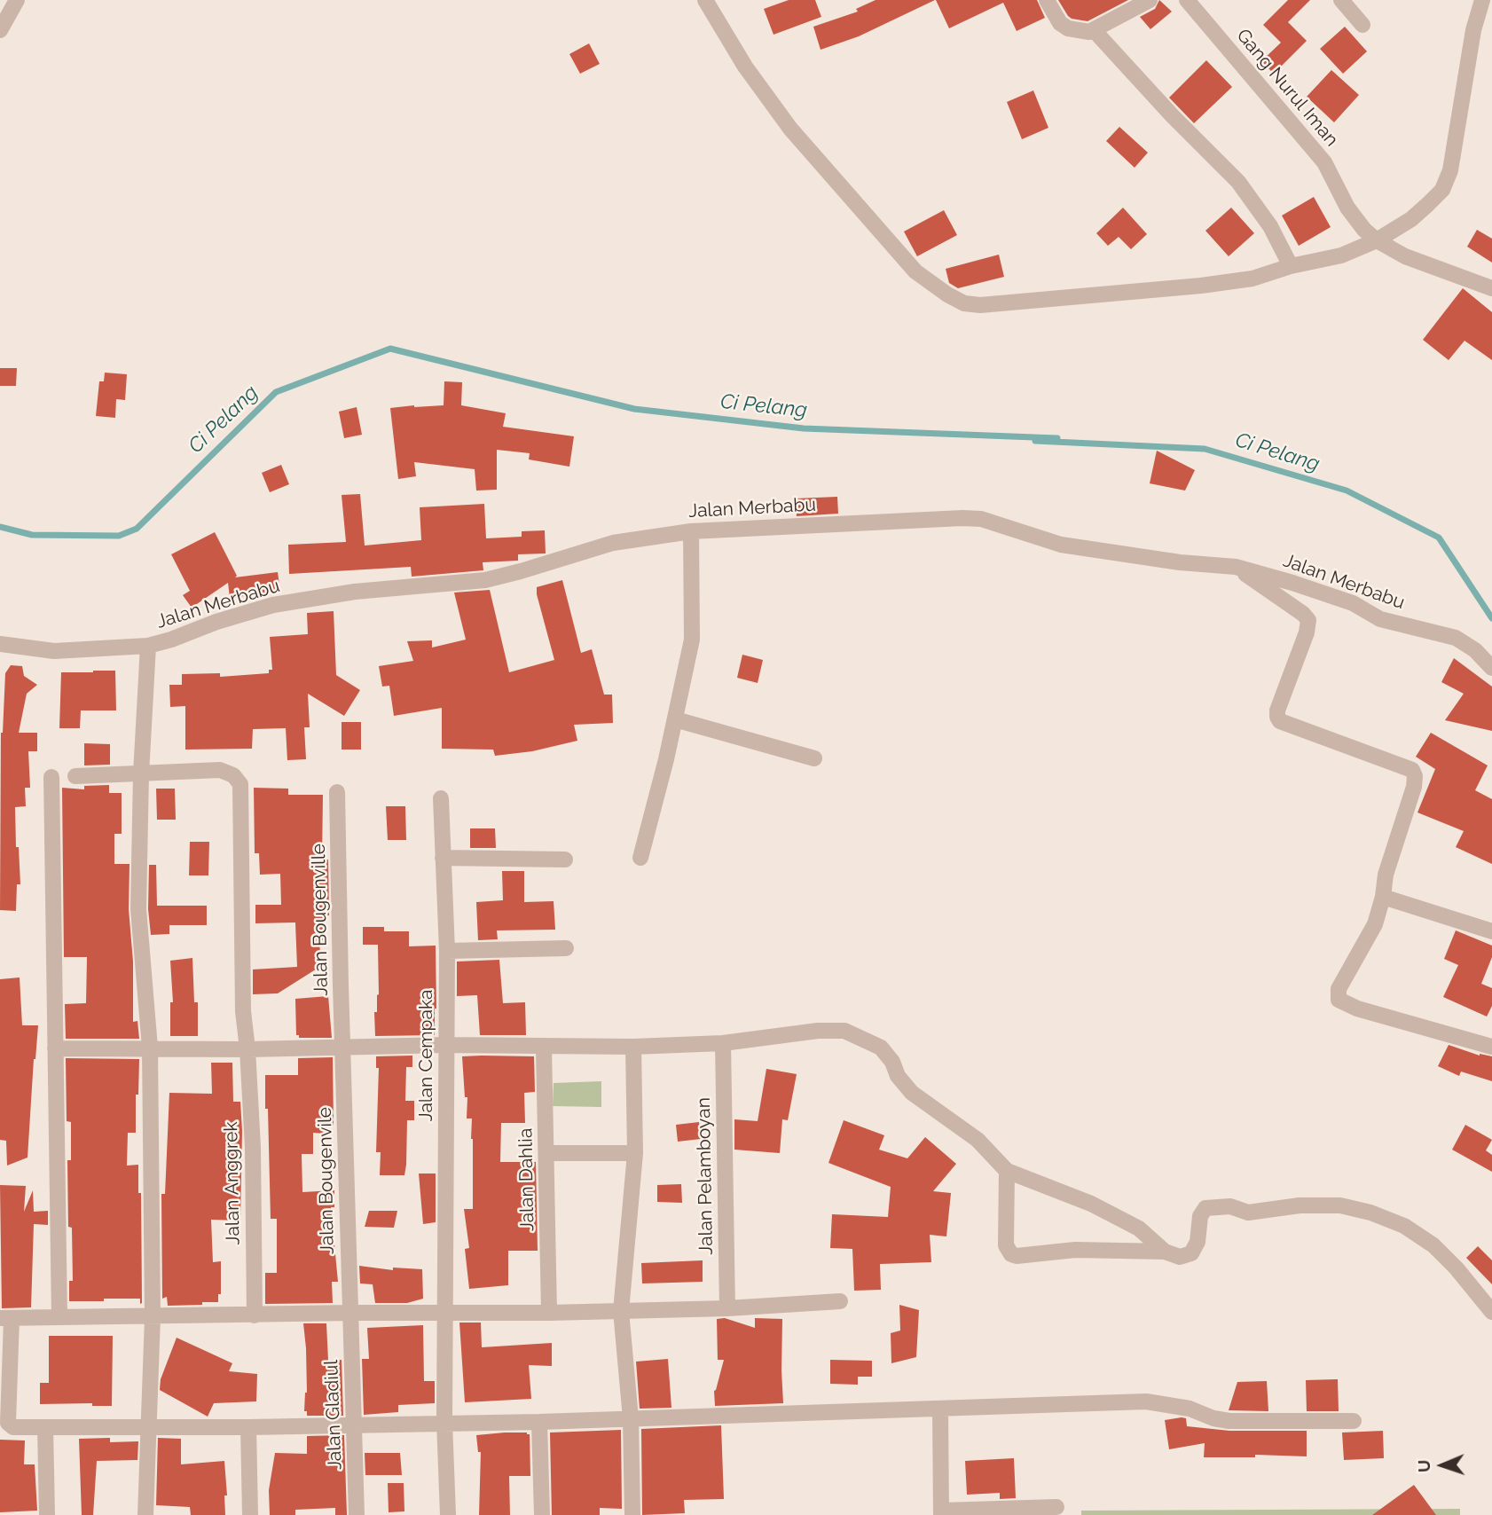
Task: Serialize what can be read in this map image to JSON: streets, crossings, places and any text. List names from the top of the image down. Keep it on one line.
{"streets":{"street":["Gang Nurul Iman","Jalan Merbabu","Jalan Bougenville","Jalan Cempaka","Jalan Pelamboyan","Jalan Dahlia","Jalan Bougenvile","Jalan Anggrek","Jalan Gladiul"]},"crossings":[["Jalan Bougenville","Jalan Bougenvile"],["Jalan Bougenvile","Jalan Gladiul"]],"water":["Ci Pelang"],"north":"left"}
